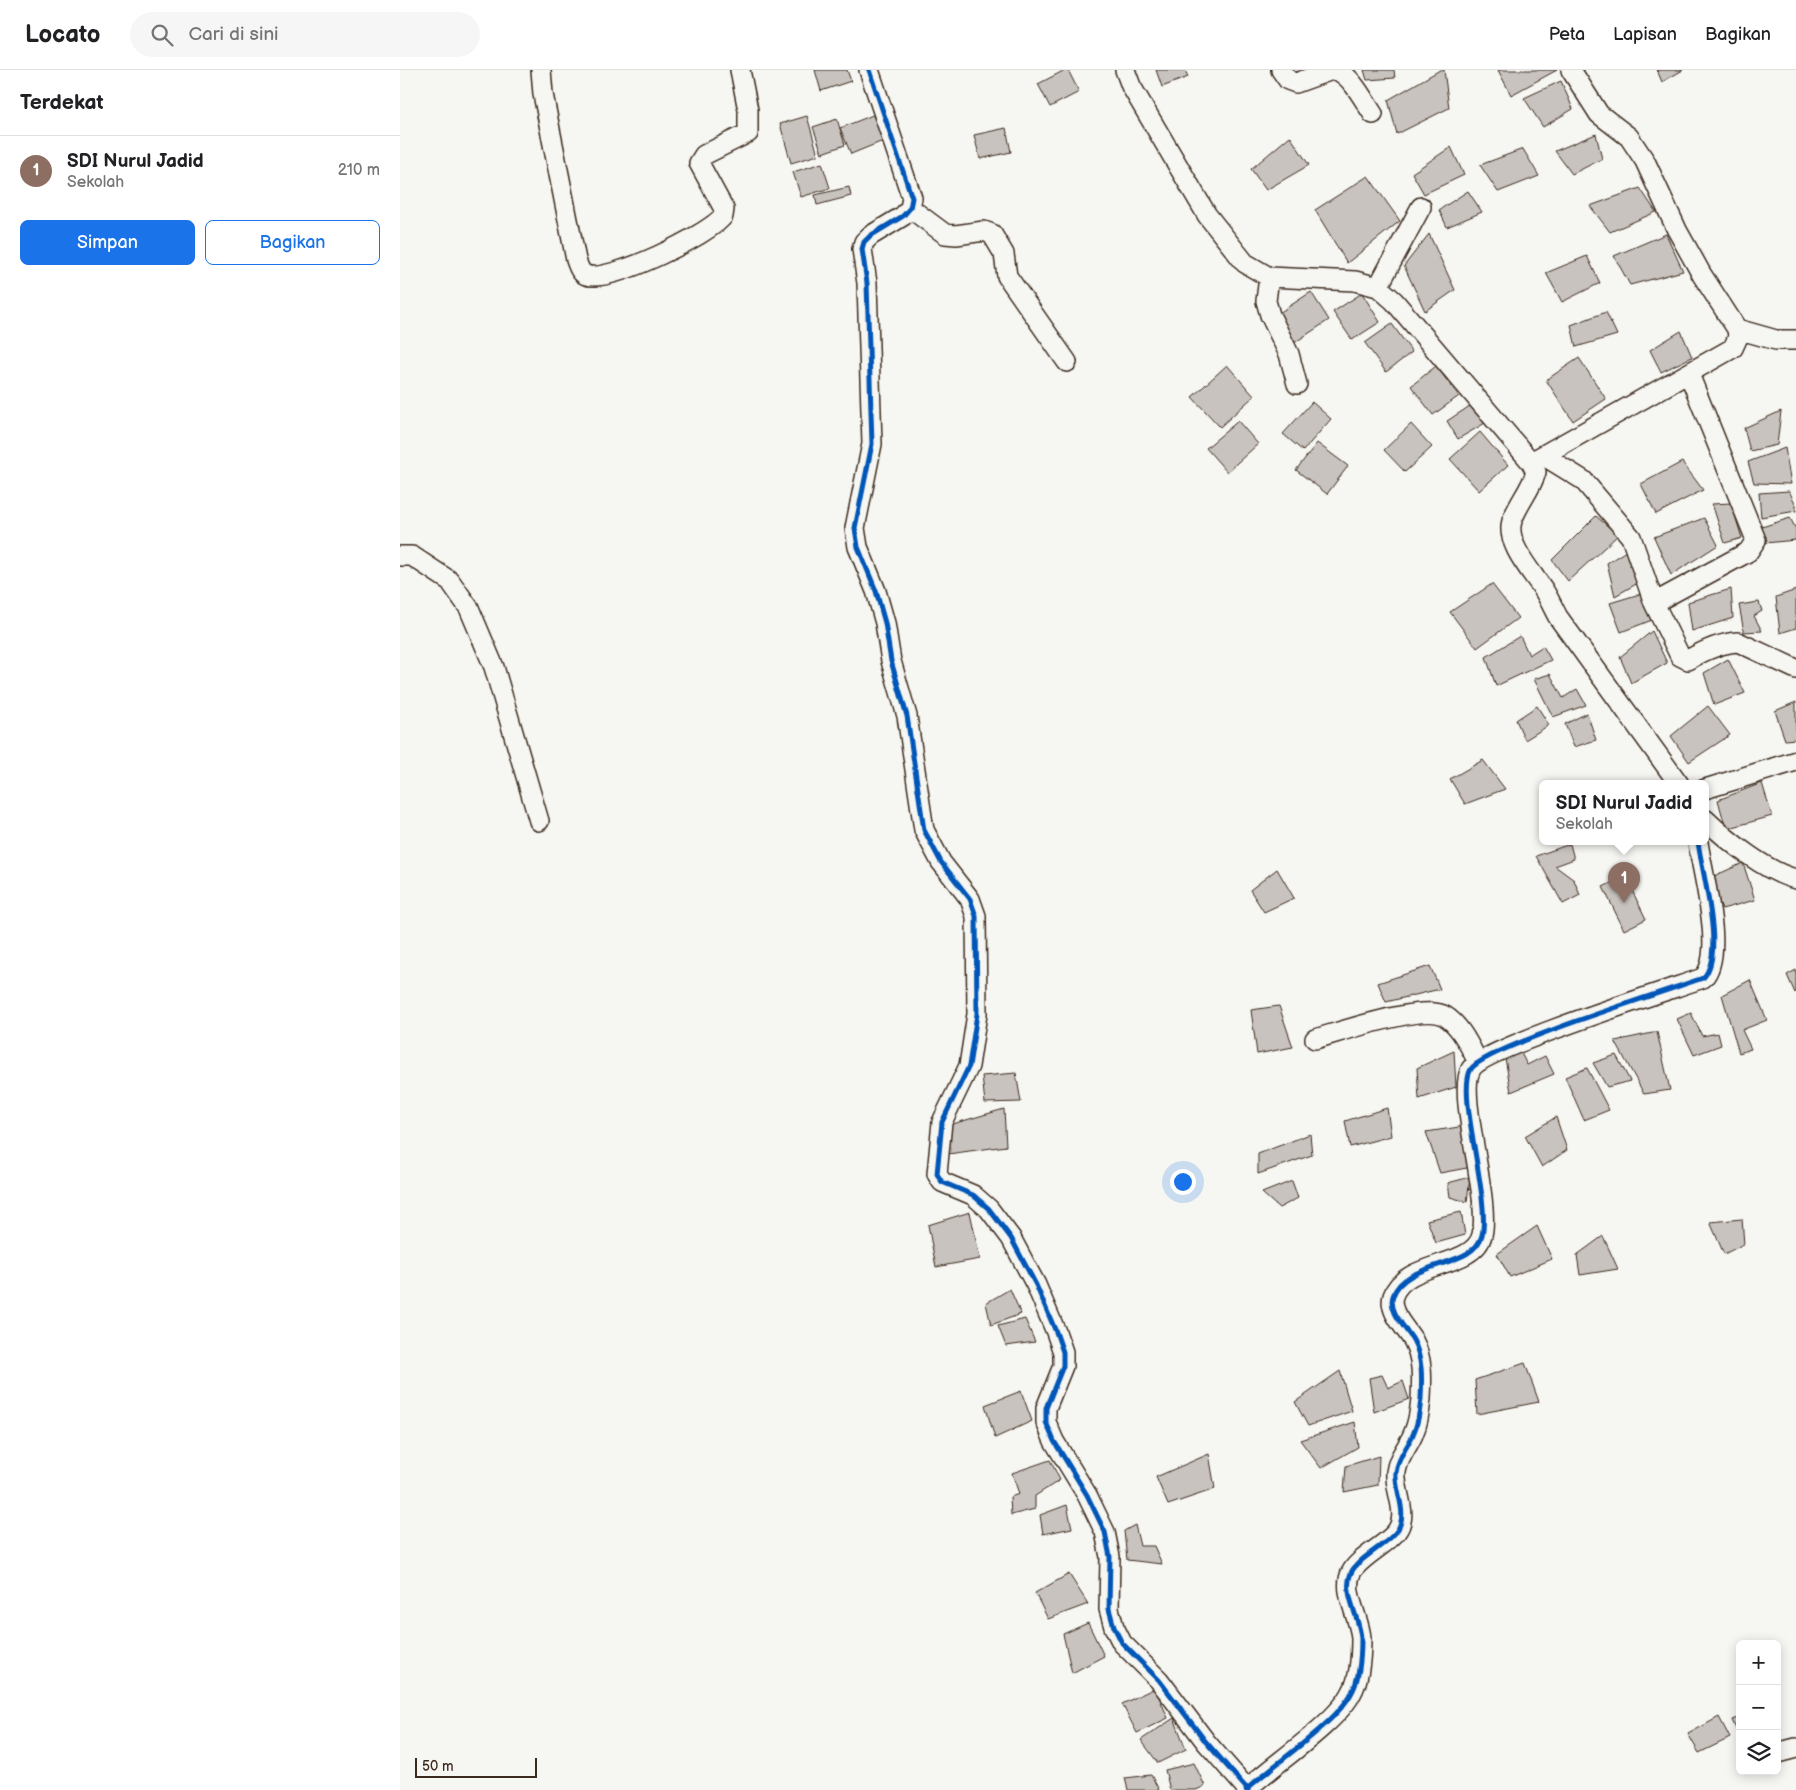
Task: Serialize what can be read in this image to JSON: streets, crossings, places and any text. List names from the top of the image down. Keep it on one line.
{"scale_bar":"50 m","page":{"header":"Locato","search":"Cari di sini","nav":["Peta","Lapisan","Bagikan"],"heading":"Terdekat","list":[{"mark":"1","name":"SDI Nurul Jadid","note":"Sekolah","value":"210 m"}],"buttons":["Simpan","Bagikan"],"popup":["SDI Nurul Jadid","Sekolah"],"pins":"1","map_buttons":["+","−"],"scale":"50 m"}}
